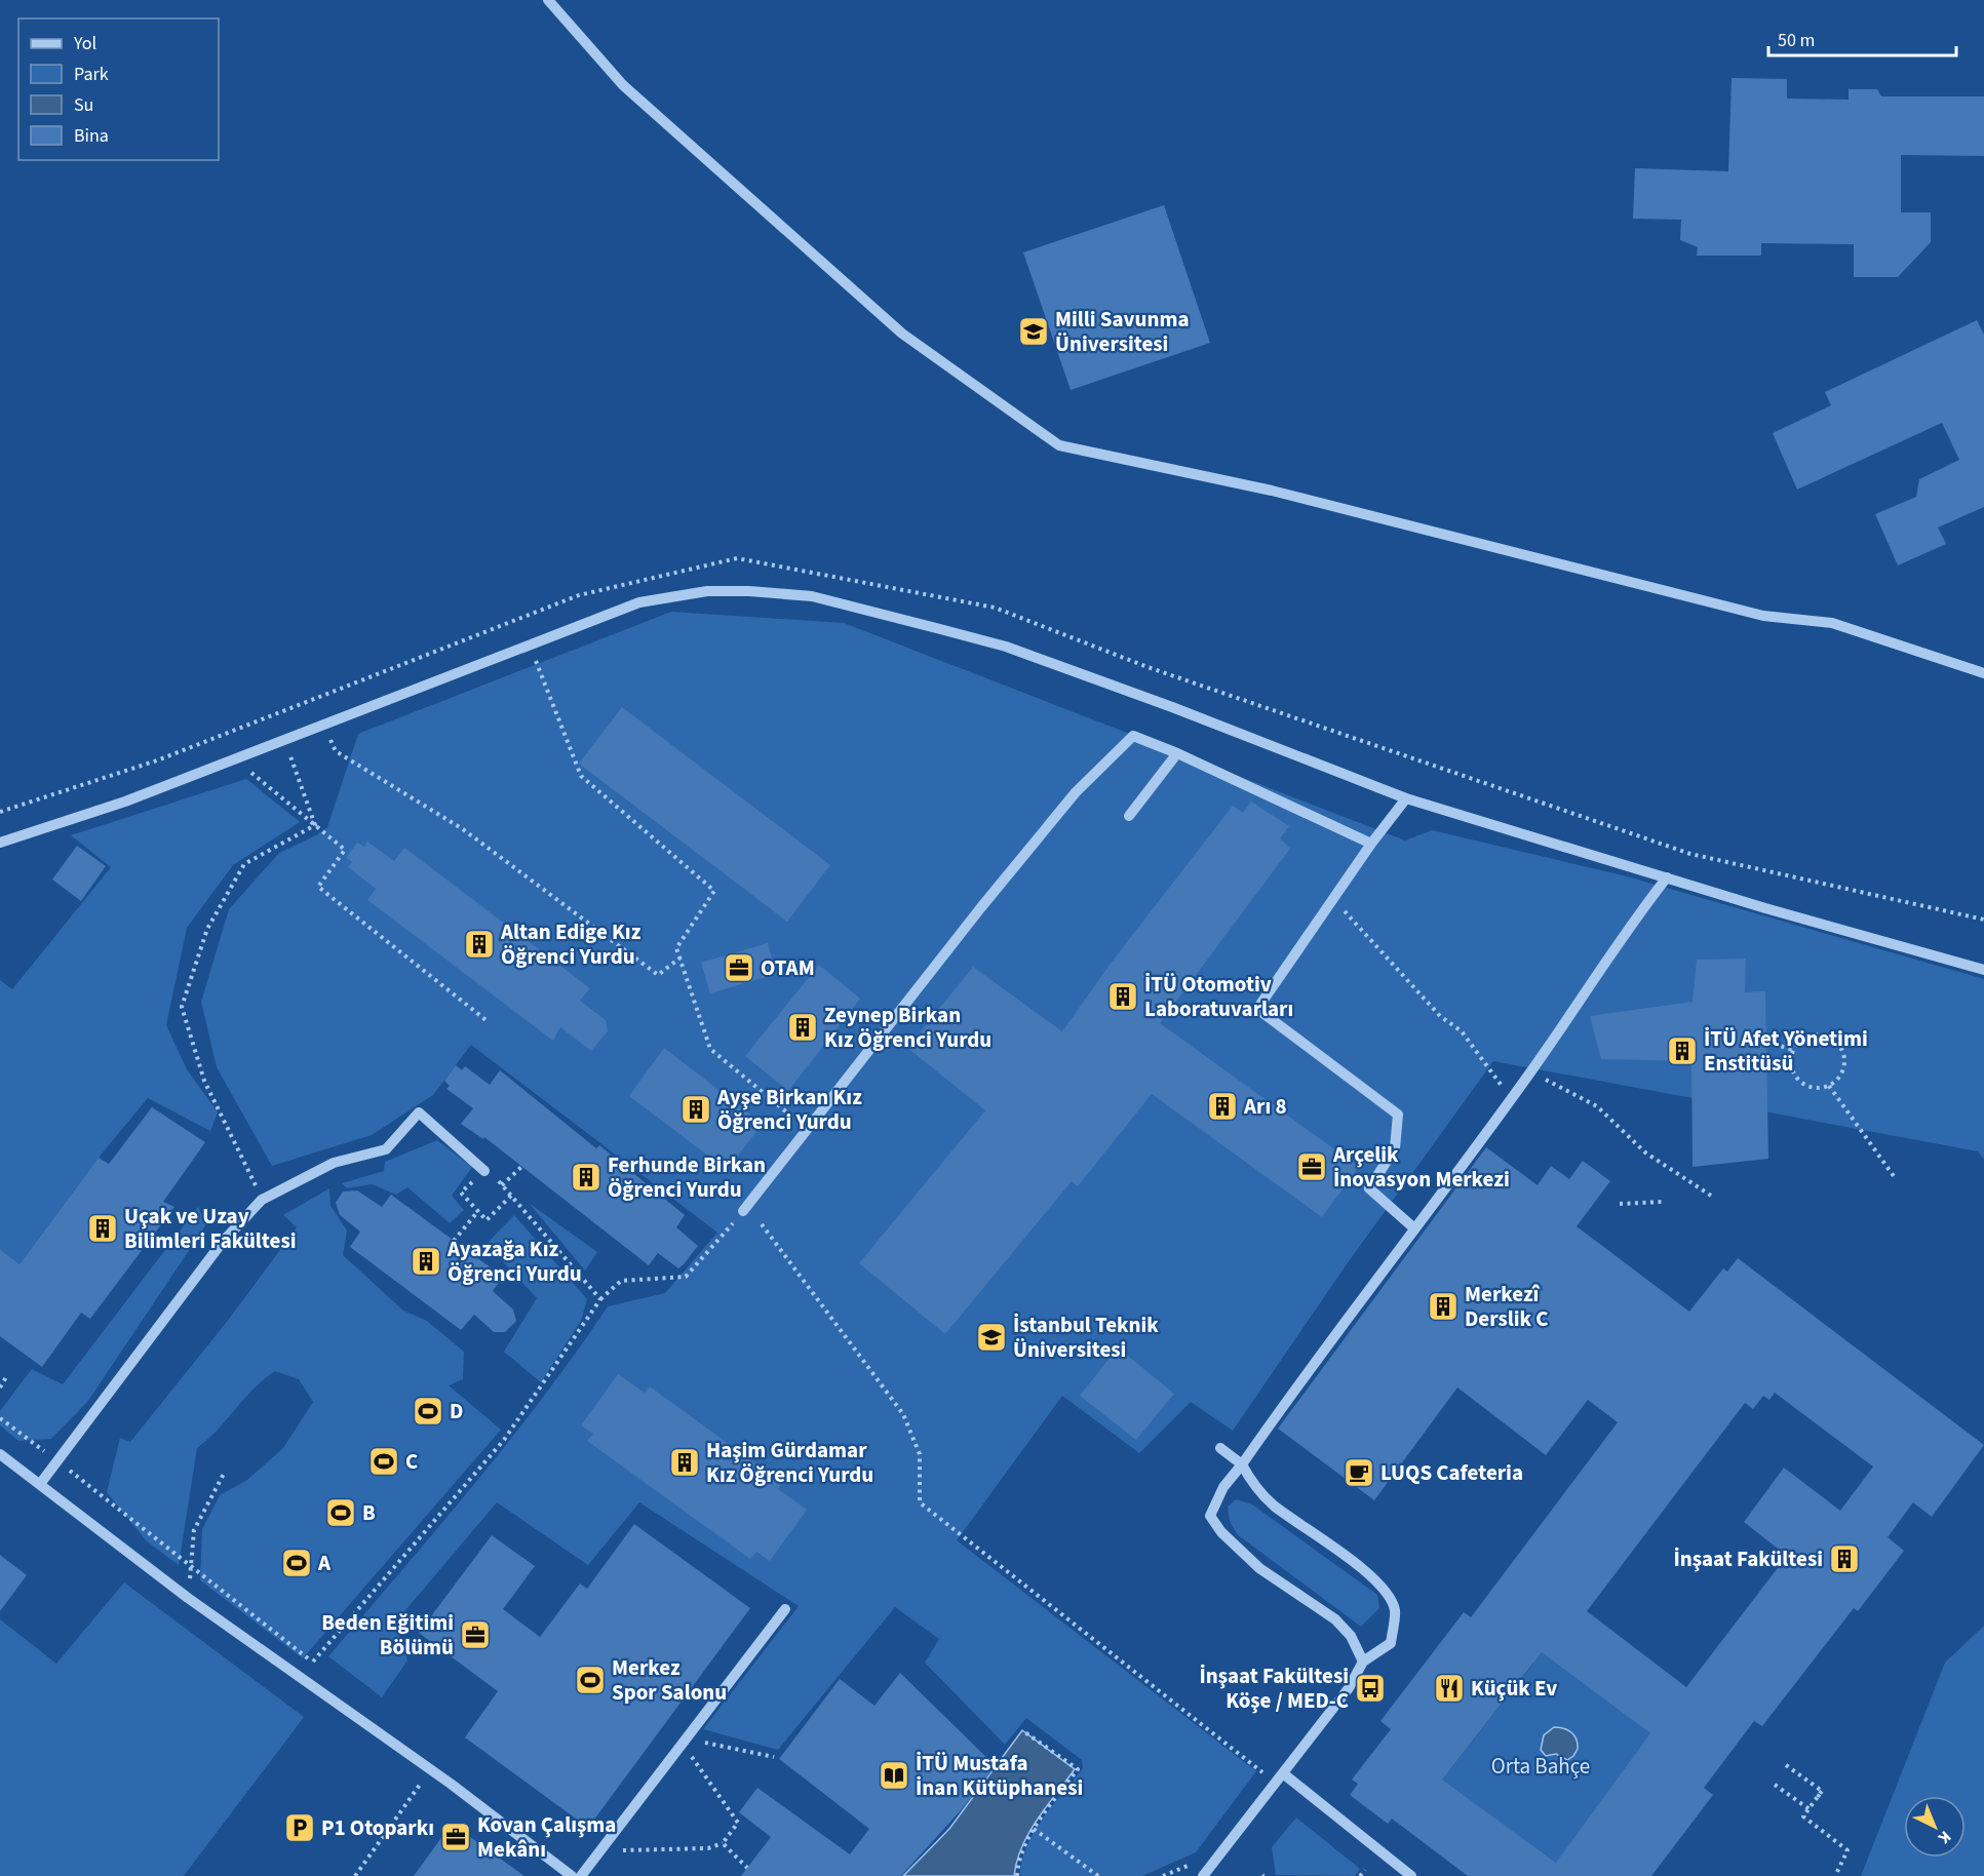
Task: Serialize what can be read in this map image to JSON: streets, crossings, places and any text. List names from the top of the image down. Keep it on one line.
{"parks":["Orta Bahçe"],"places":{"school or university":["Milli Savunma Üniversitesi","İstanbul Teknik Üniversitesi"],"building":["Altan Edige Kız Öğrenci Yurdu","İTÜ Otomotiv Laboratuvarları","Zeynep Birkan Kız Öğrenci Yurdu","İTÜ Afet Yönetimi Enstitüsü","Arı 8","Ayşe Birkan Kız Öğrenci Yurdu","Ferhunde Birkan Öğrenci Yurdu","Uçak ve Uzay Bilimleri Fakültesi","Ayazağa Kız Öğrenci Yurdu","Merkezî Derslik C","Haşim Gürdamar Kız Öğrenci Yurdu","İnşaat Fakültesi"],"office":["OTAM","Arçelik İnovasyon Merkezi","Beden Eğitimi Bölümü","Kovan Çalışma Mekânı"],"sports":["D","C","B","A","Merkez Spor Salonu"],"cafe":["LUQS Cafeteria"],"bus stop":["İnşaat Fakültesi Köşe / MED-C"],"restaurant":["Küçük Ev"],"library":["İTÜ Mustafa İnan Kütüphanesi"],"parking":["P1 Otoparkı"]},"legend":["Yol","Park","Su","Bina"],"scale_bar":"50 m","north":"bottom right"}
